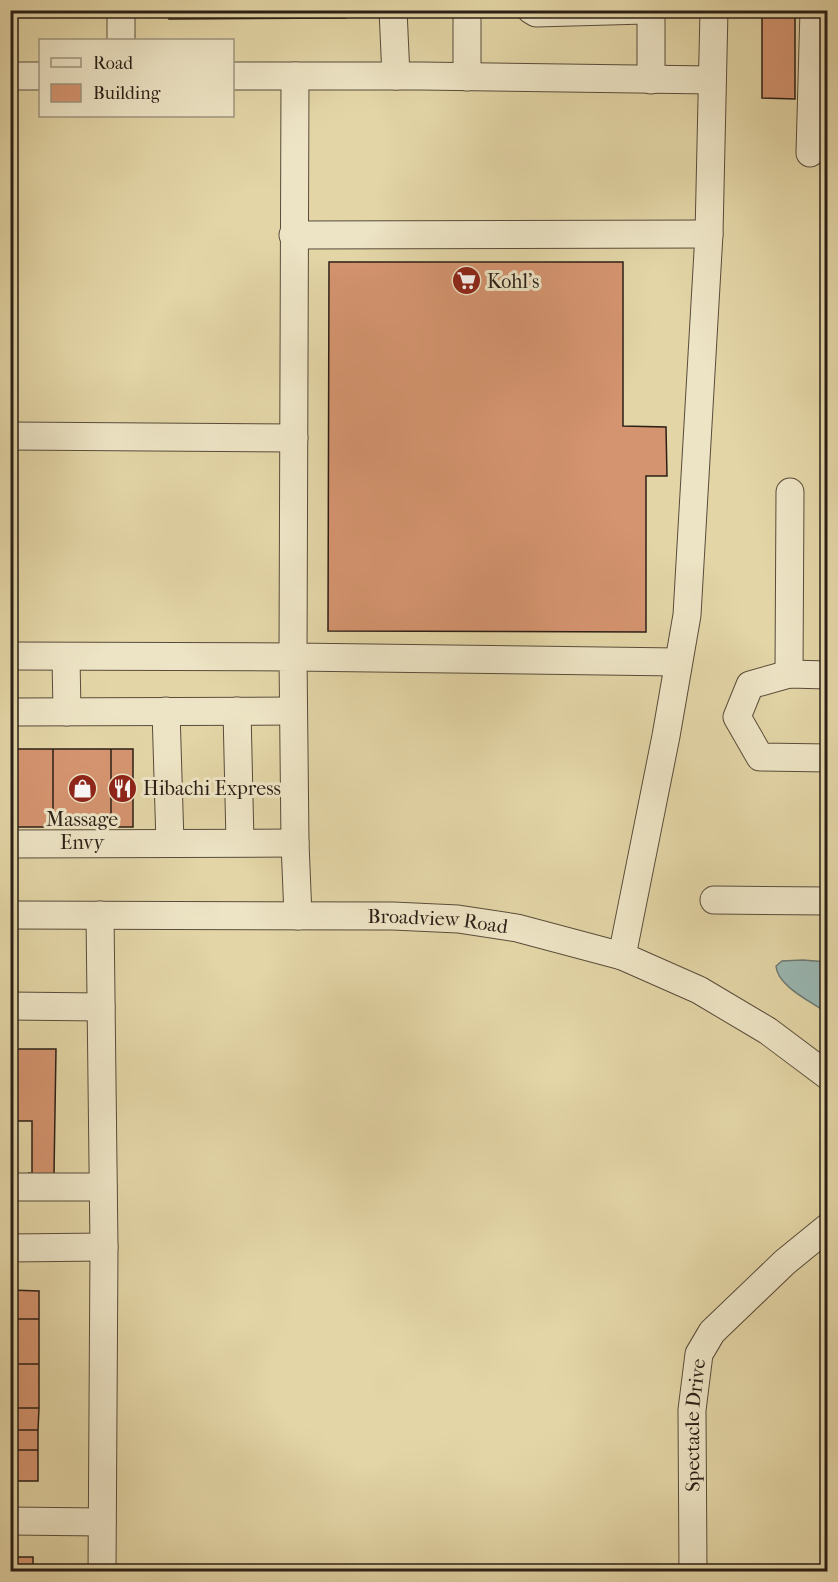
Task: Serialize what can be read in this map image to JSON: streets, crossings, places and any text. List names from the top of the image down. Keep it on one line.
{"streets":{"street":["Broadview Road","Spectacle Drive"]},"places":{"supermarket":["Kohl's"],"shop":["Massage Envy"],"restaurant":["Hibachi Express"]},"legend":["Road","Building"]}
